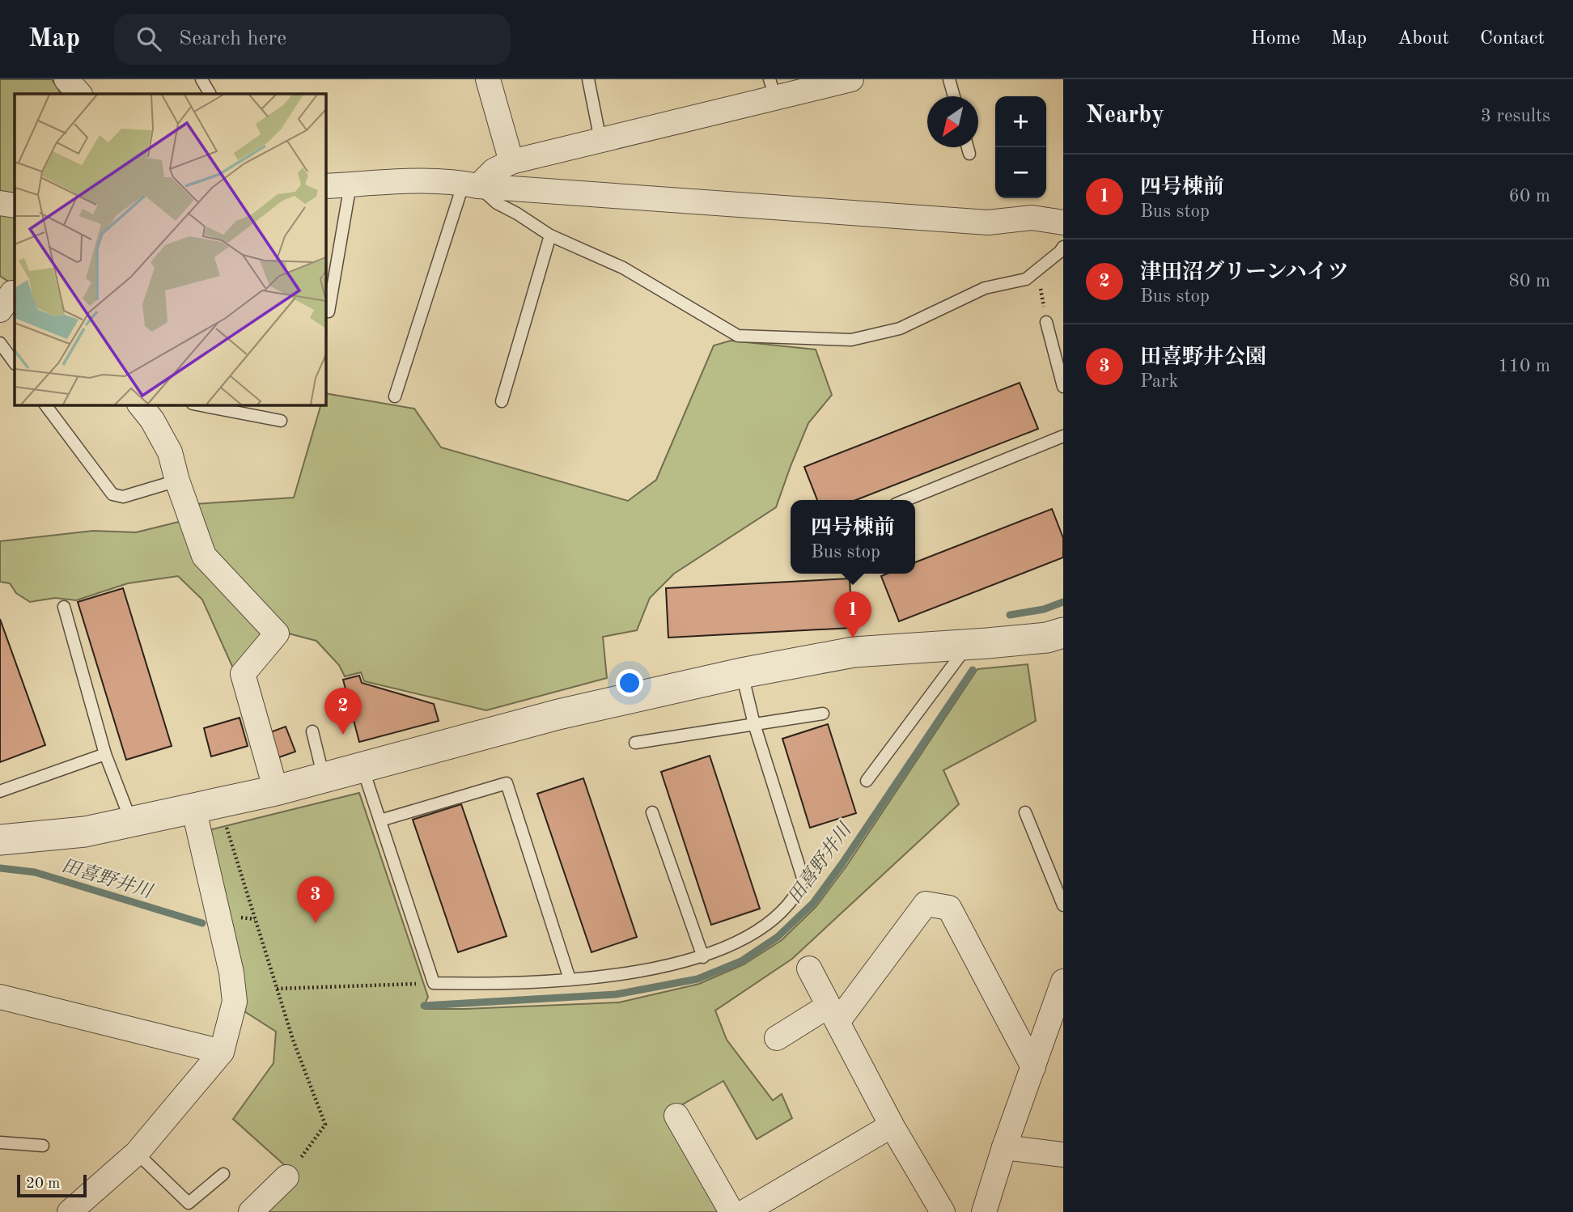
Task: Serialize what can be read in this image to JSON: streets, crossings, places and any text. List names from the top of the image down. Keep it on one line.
{"water":["田喜野井川"],"scale_bar":"20 m","north":"bottom left","page":{"header":"Map","search":"Search here","nav":["Home","Map","About","Contact"],"heading":["Nearby","3 results"],"map_buttons":["+","−"],"list":[{"mark":"1","name":"四号棟前","note":"Bus stop","value":"60 m"},{"mark":"2","name":"津田沼グリーンハイツ","note":"Bus stop","value":"80 m"},{"mark":"3","name":"田喜野井公園","note":"Park","value":"110 m"}],"popup":["四号棟前","Bus stop"],"pins":["1","2","3"],"scale":"20 m"}}
